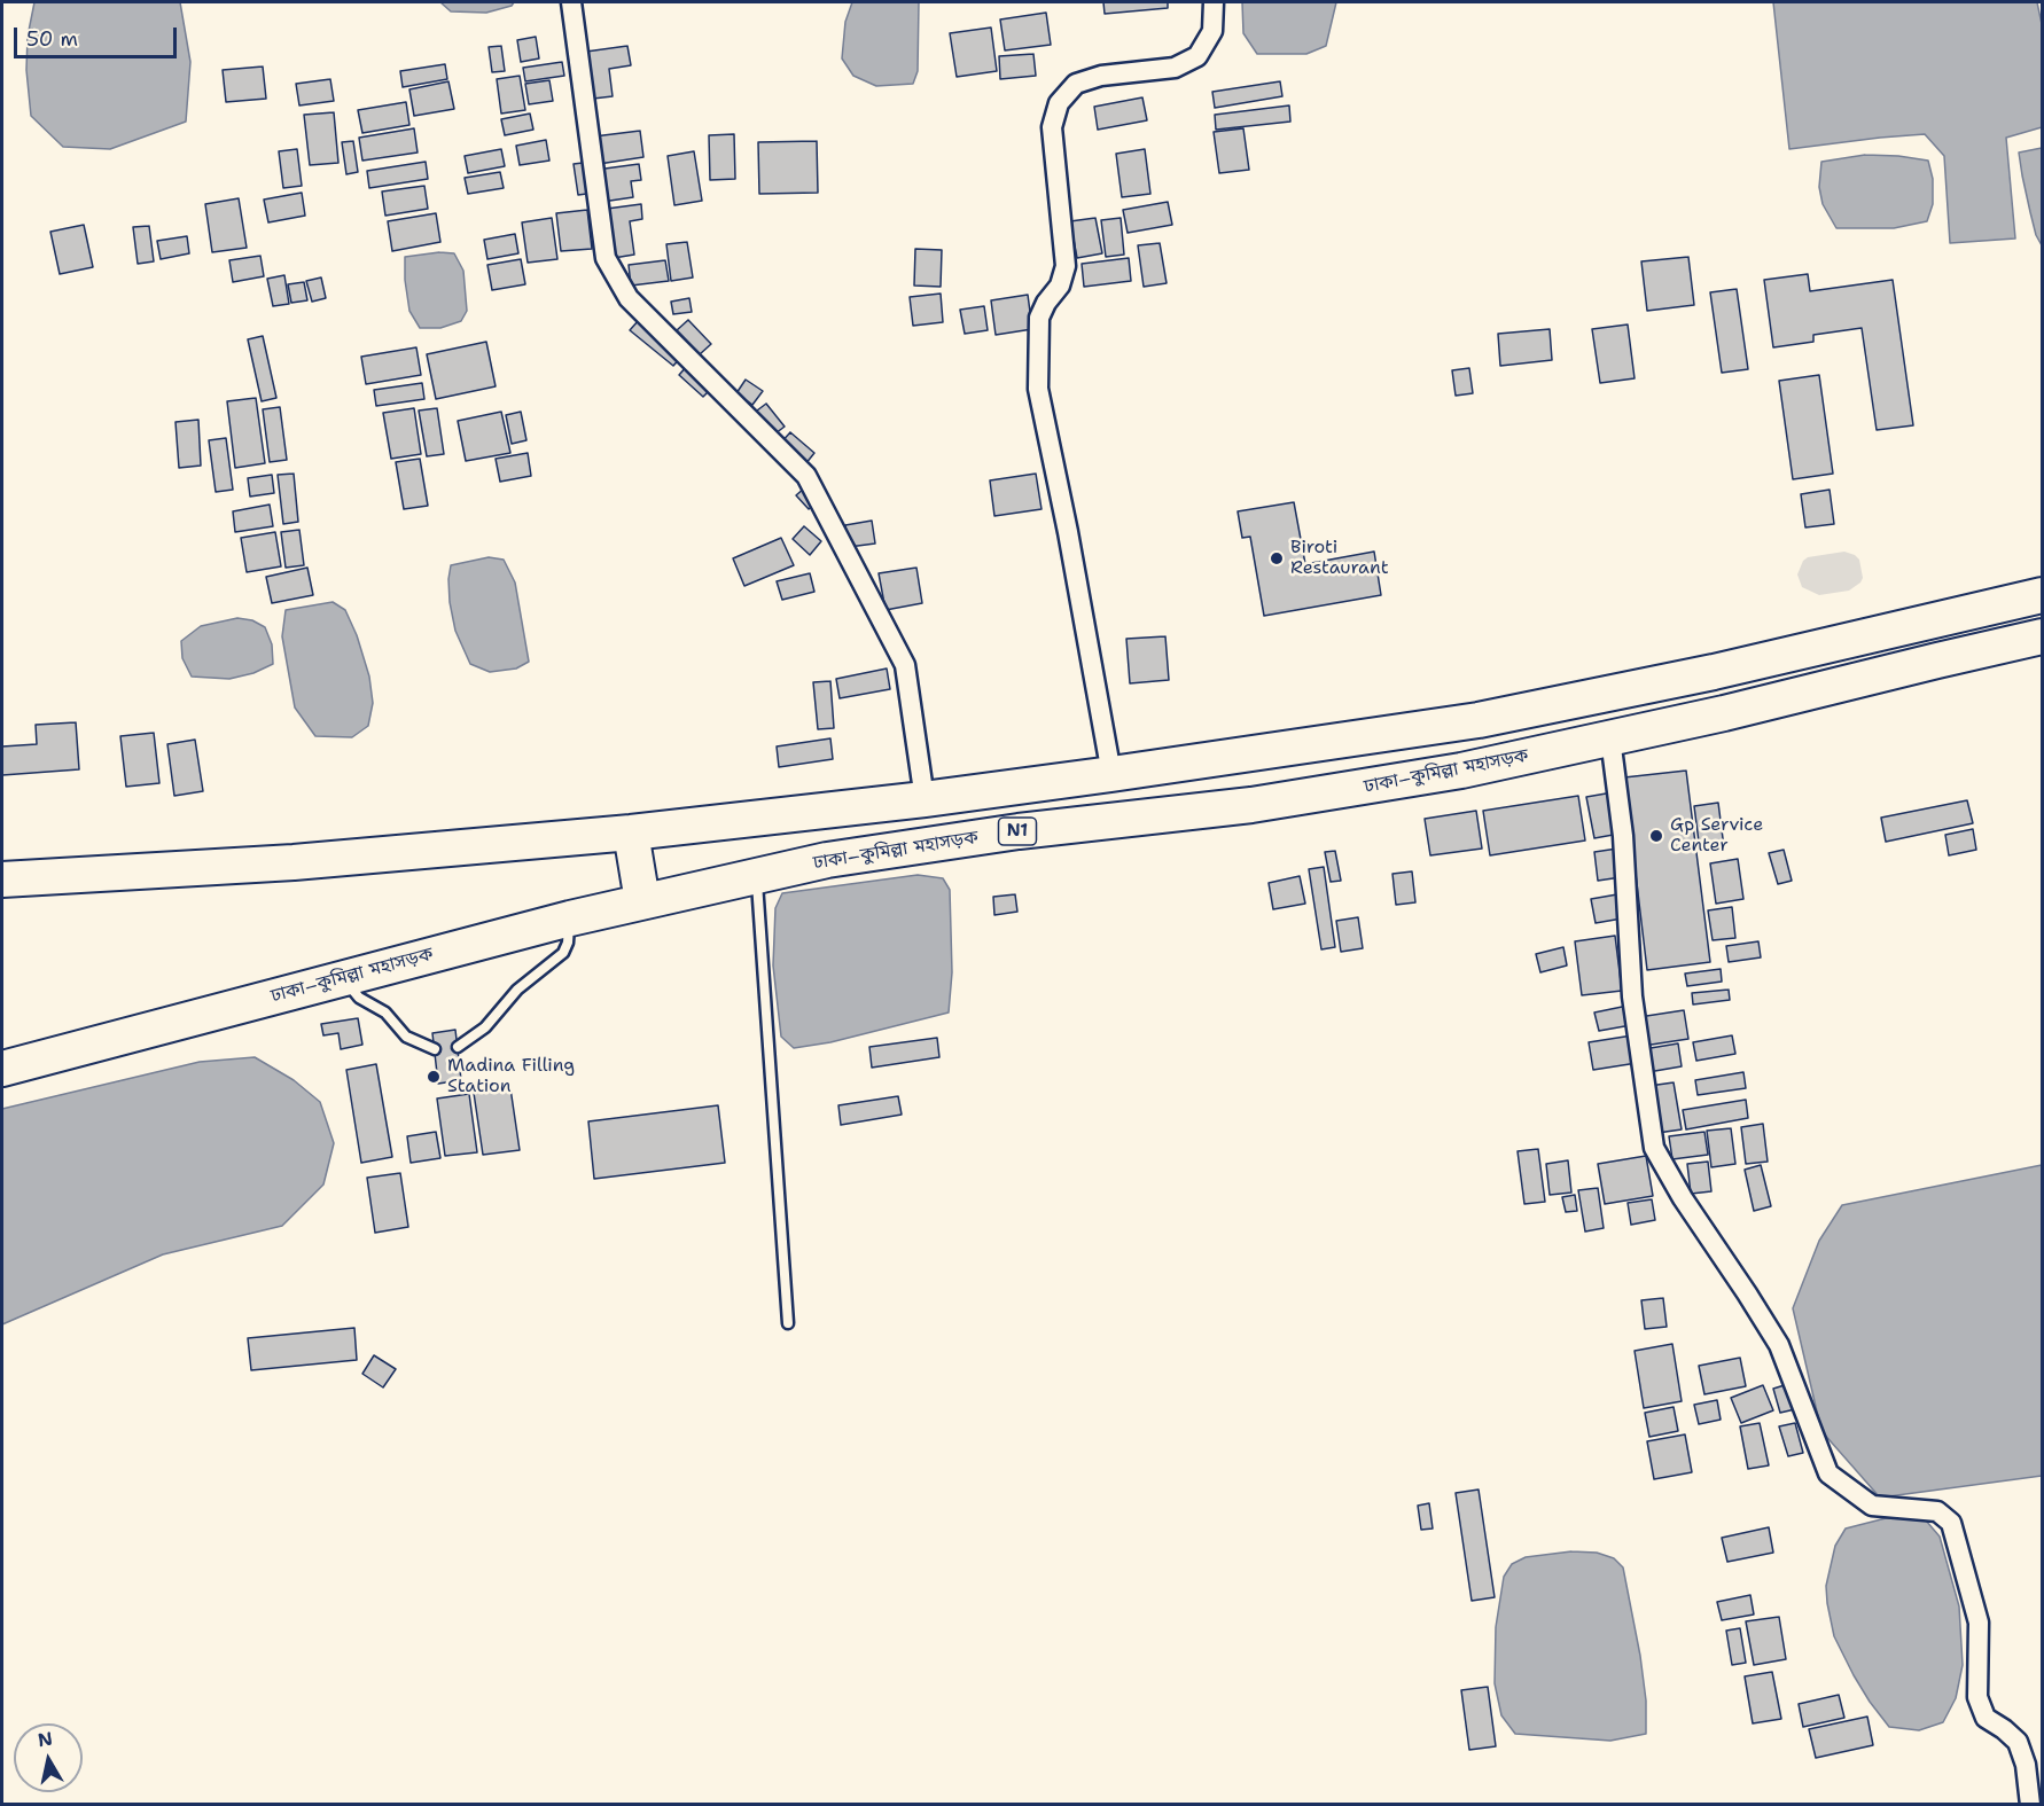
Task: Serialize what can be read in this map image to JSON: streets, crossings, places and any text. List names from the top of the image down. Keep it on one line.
{"streets":{"highway":["ঢাকা–কুমিল্লা মহাসড়ক","N1"]},"places":["Biroti Restaurant","Gp Service Center","Madina Filling Station"],"scale_bar":"50 m","north":"top"}
